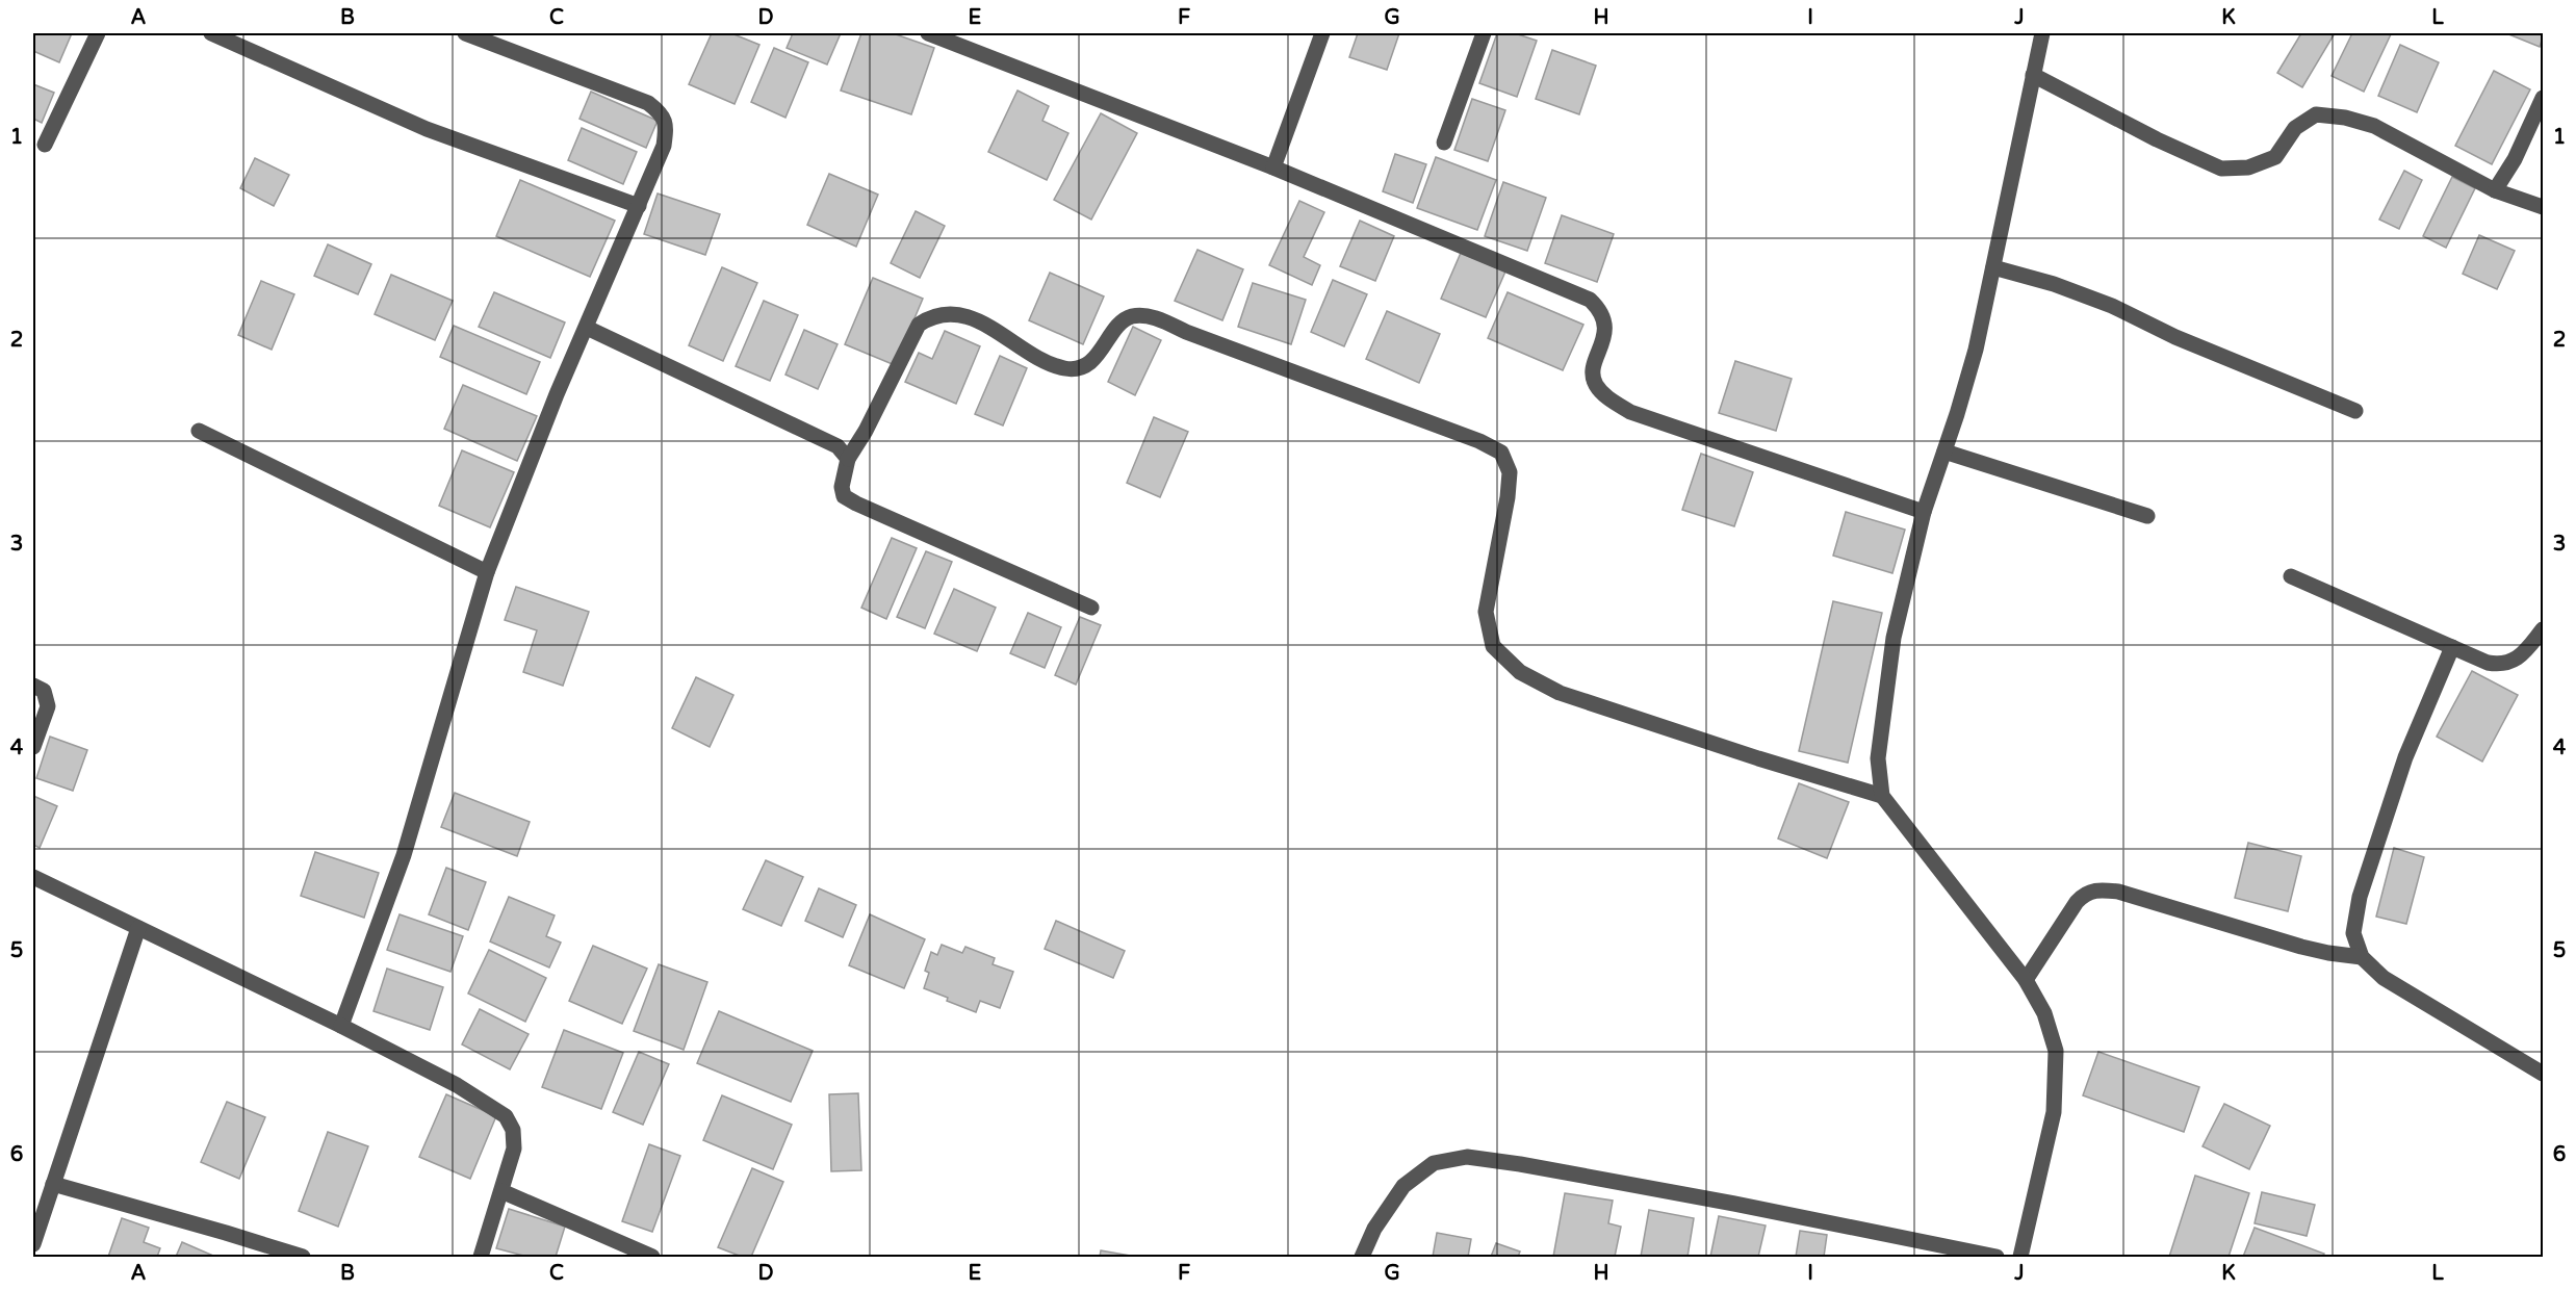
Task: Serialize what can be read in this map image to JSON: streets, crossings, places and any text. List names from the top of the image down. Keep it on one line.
{"grid":{"columns":["A","B","C","D","E","F","G","H","I","J","K","L"],"rows":["1","2","3","4","5","6"]}}
